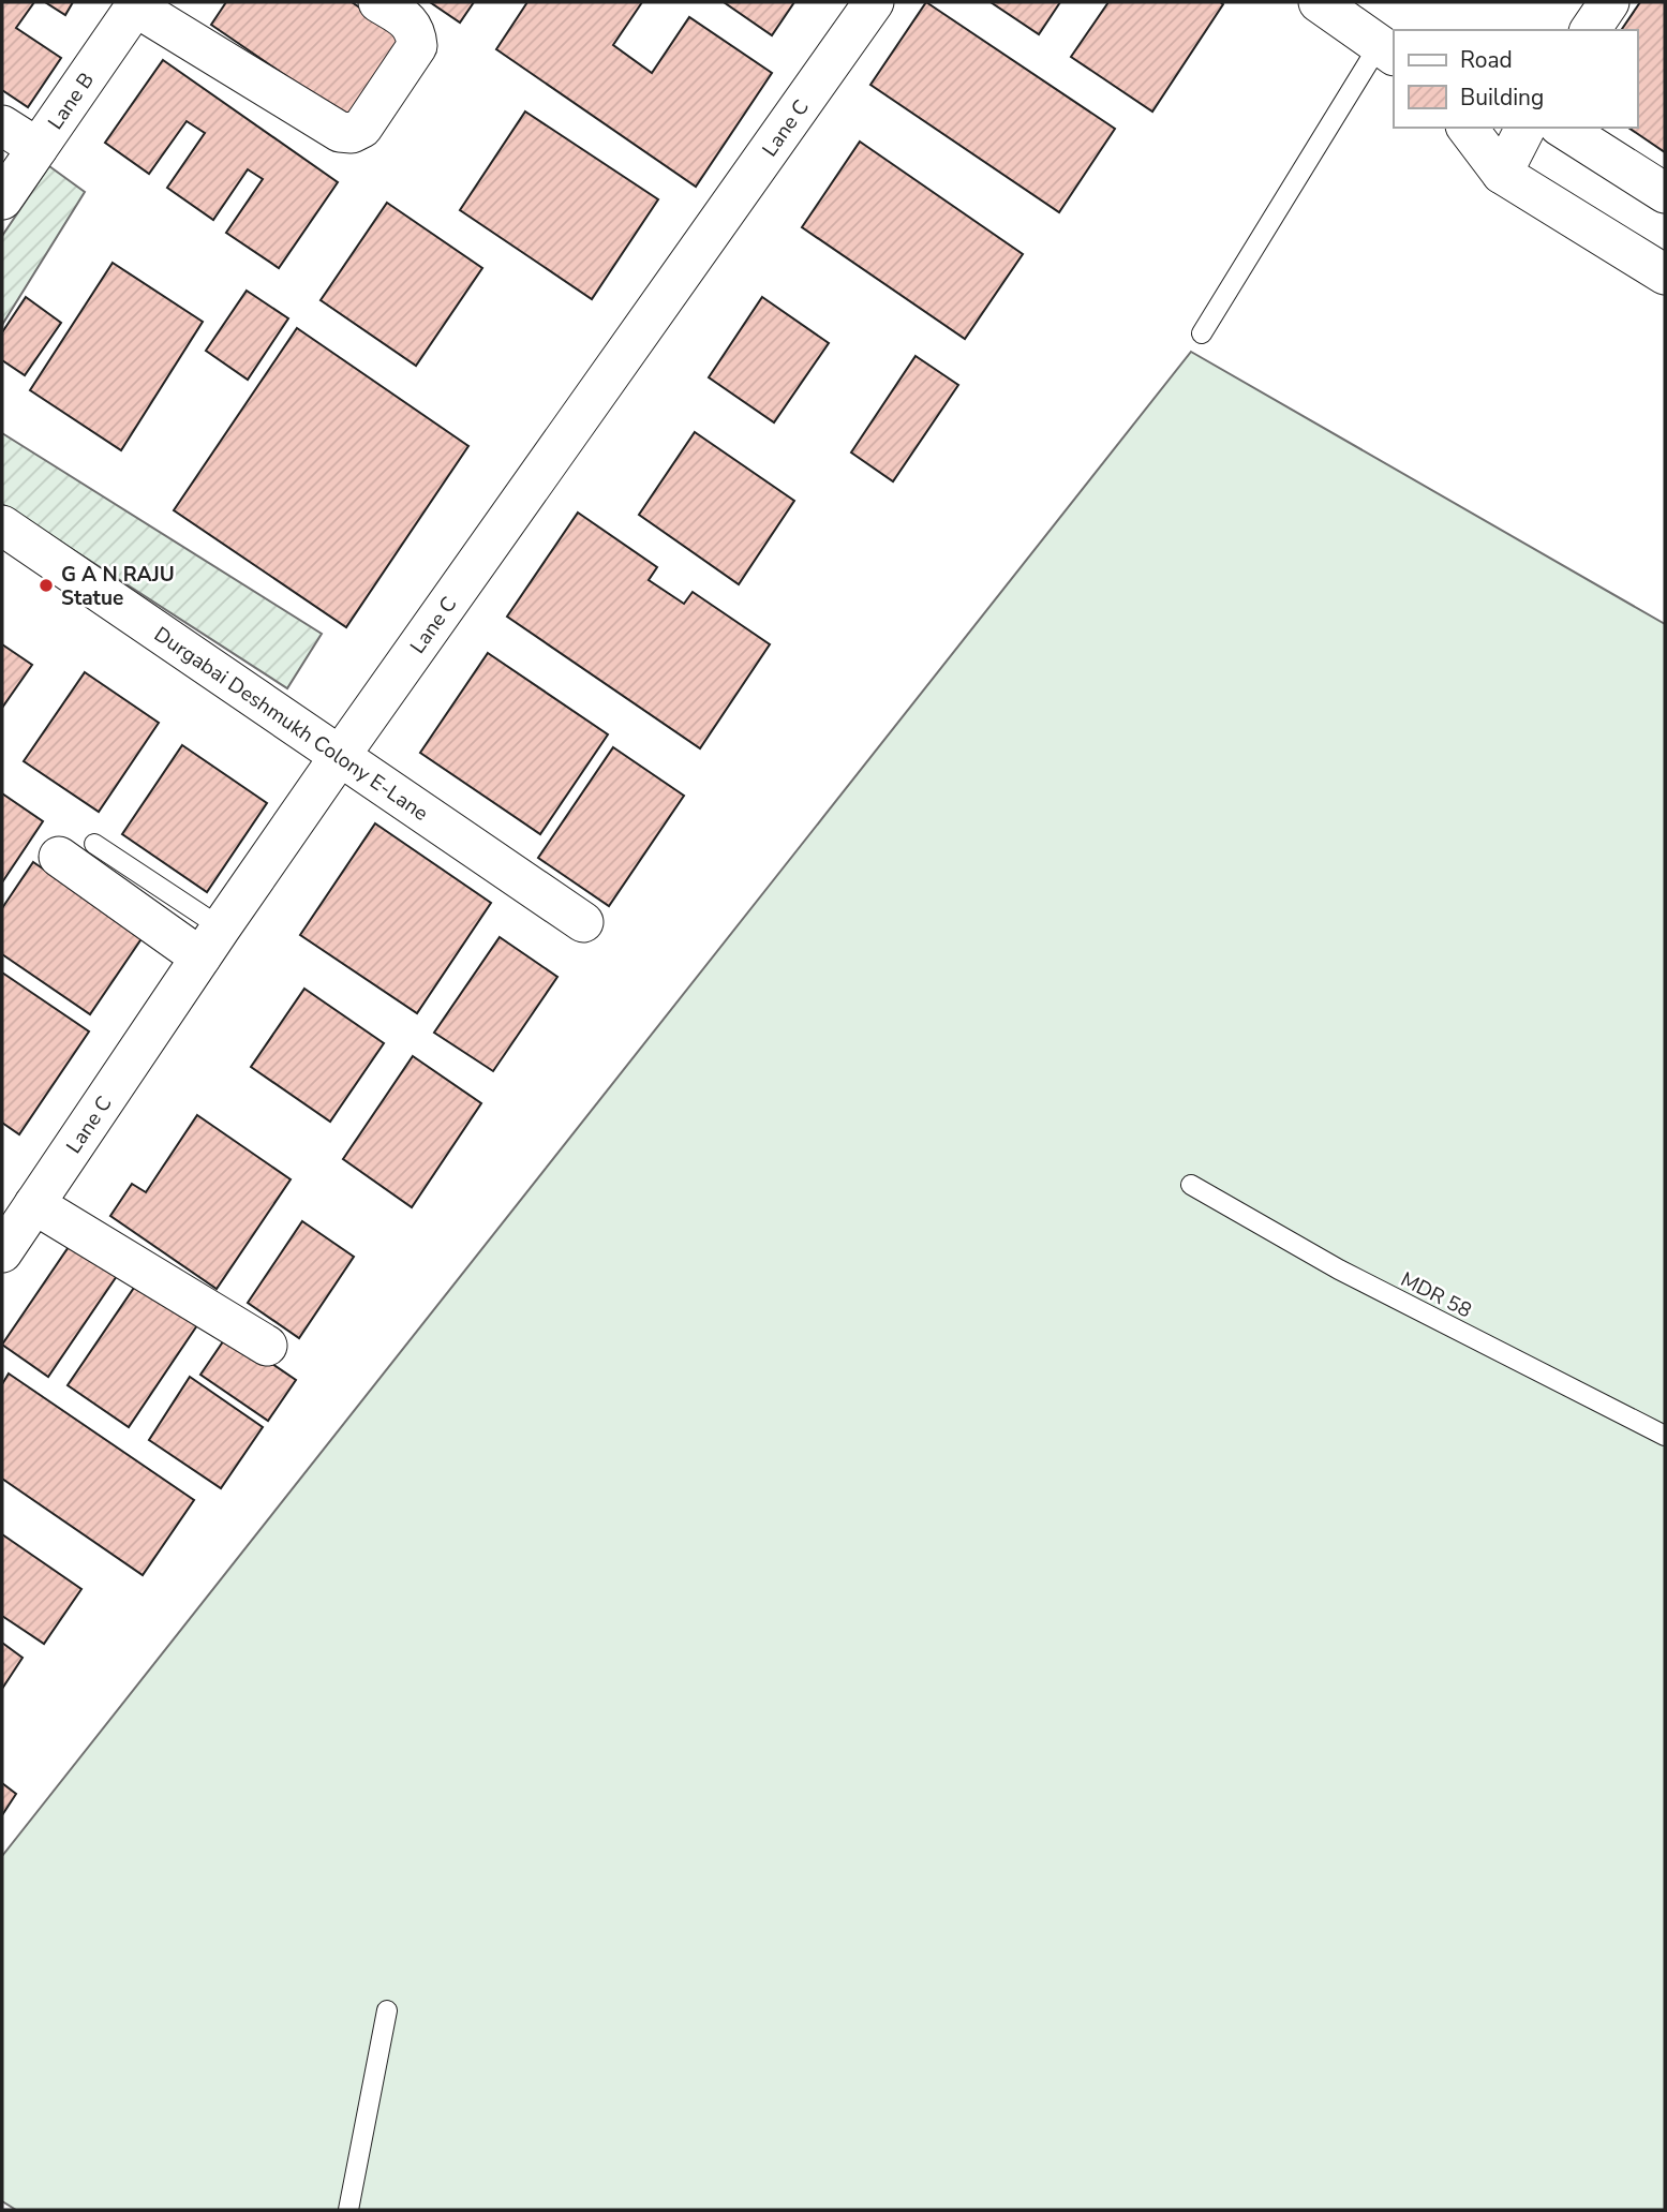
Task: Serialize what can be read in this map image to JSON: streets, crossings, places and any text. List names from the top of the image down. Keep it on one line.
{"streets":{"street":["Lane B","Lane C","Durgabai Deshmukh Colony E-Lane"],"lane":["MDR 58"]},"crossings":[["Lane C","Durgabai Deshmukh Colony E-Lane"]],"places":["G A N RAJU Statue"],"legend":["Road","Building"]}
